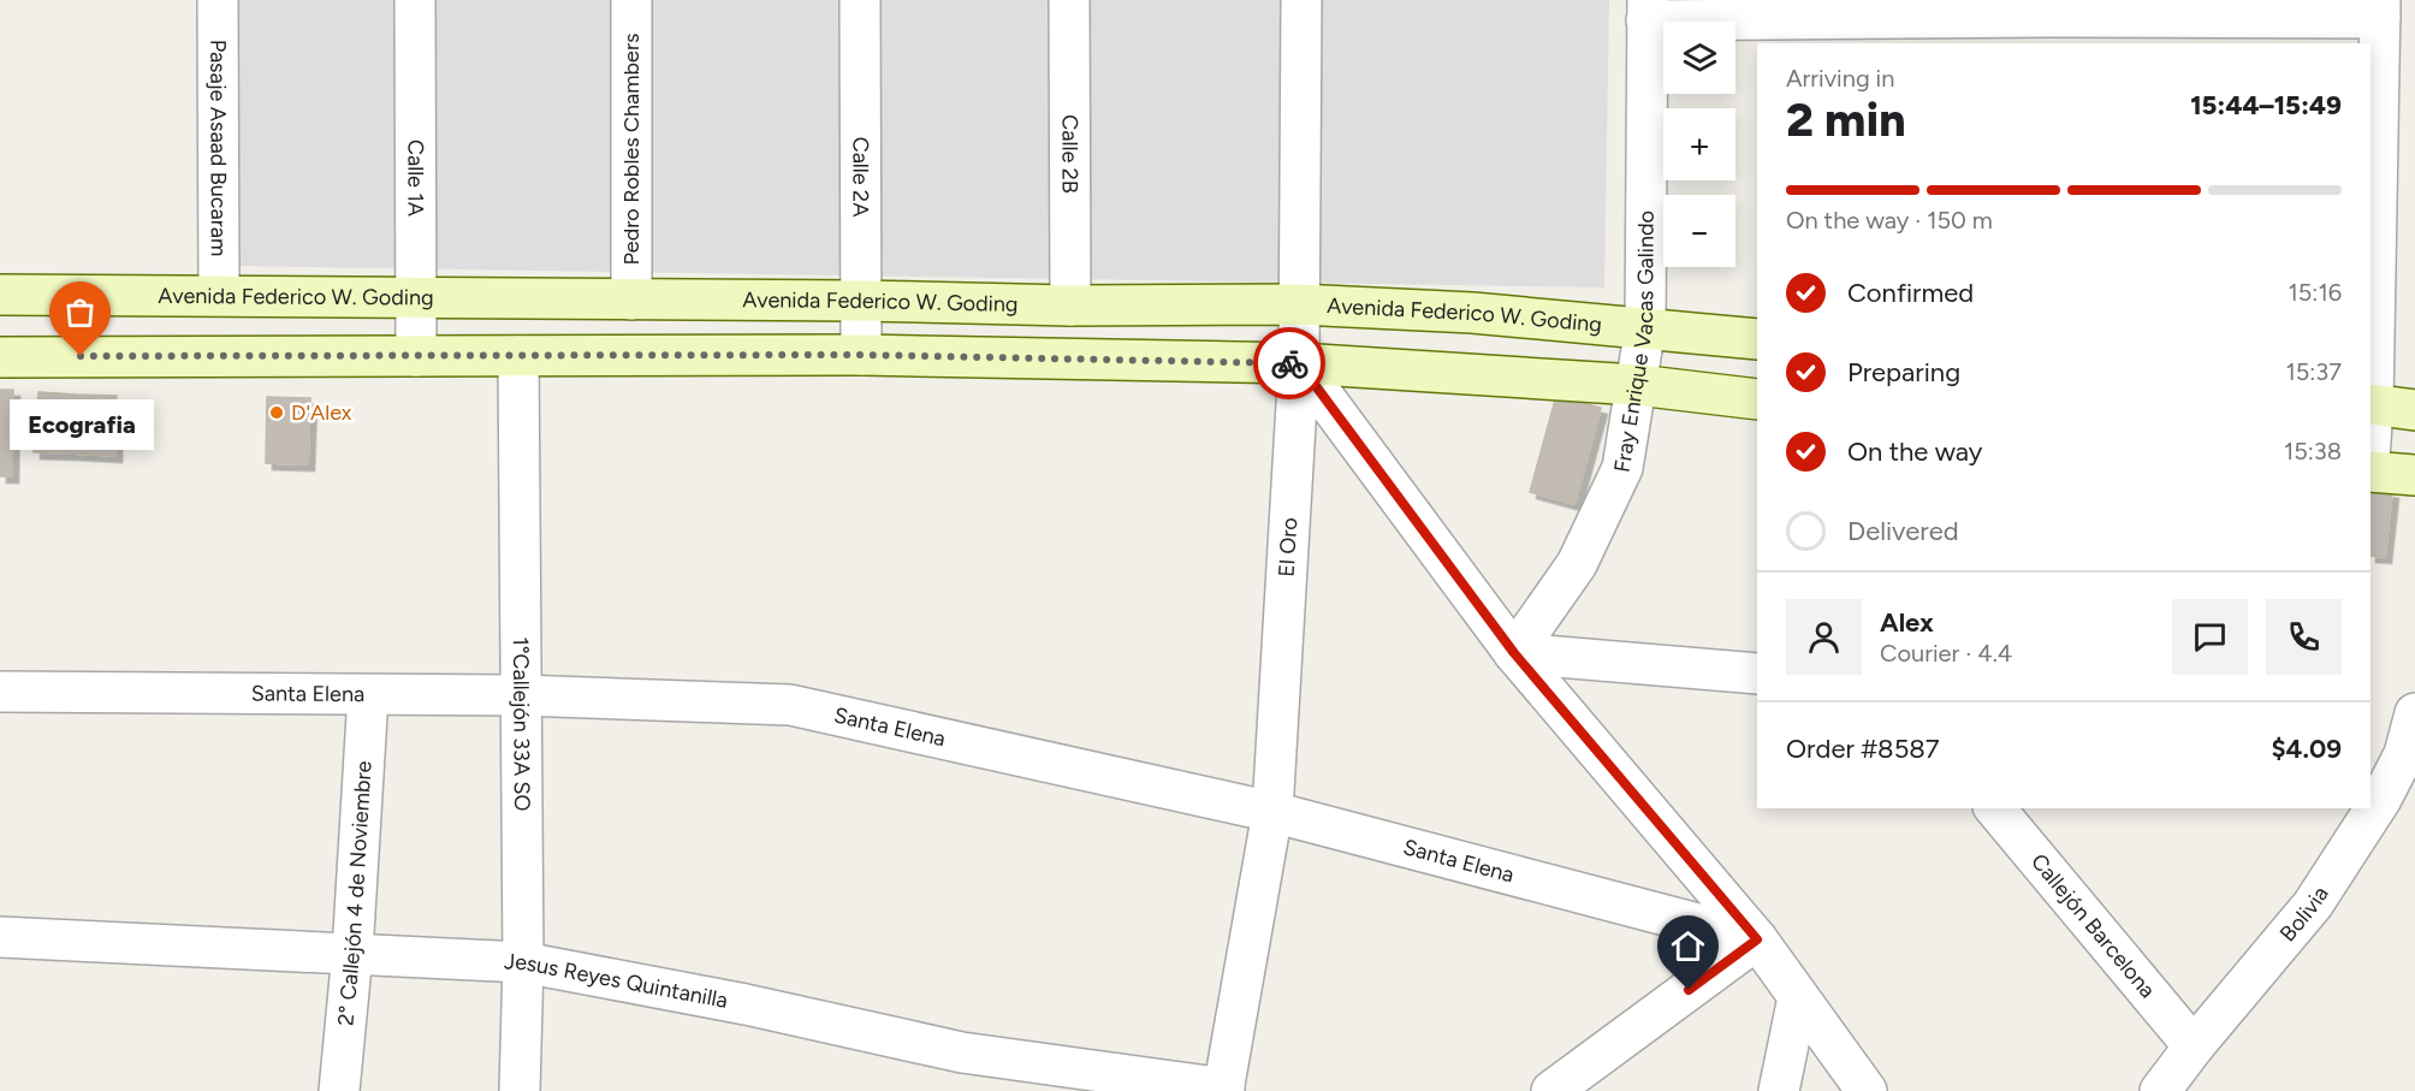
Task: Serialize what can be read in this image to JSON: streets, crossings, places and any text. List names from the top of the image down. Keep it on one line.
{"streets":{"street":["Pasaje Asaad Bucaram","Pedro Robles Chambers","Calle 2B","Calle 1A","Calle 2A","Avenida Federico W. Goding","Fray Enrique Vacas Galindo","El Oro","Santa Elena","1°Callejón 33A SO","2° Callejón 4 de Noviembre","Bolivia","Callejón Barcelona","Jesus Reyes Quintanilla"]},"crossings":[["Pasaje Asaad Bucaram","Avenida Federico W. Goding"],["Pedro Robles Chambers","Avenida Federico W. Goding"],["Calle 2B","Avenida Federico W. Goding"],["Calle 1A","Avenida Federico W. Goding"],["Calle 2A","Avenida Federico W. Goding"],["Avenida Federico W. Goding","Fray Enrique Vacas Galindo"],["Avenida Federico W. Goding","El Oro"],["El Oro","Santa Elena"],["El Oro","Jesus Reyes Quintanilla"],["Santa Elena","1°Callejón 33A SO"],["Santa Elena","2° Callejón 4 de Noviembre"],["1°Callejón 33A SO","Jesus Reyes Quintanilla"],["2° Callejón 4 de Noviembre","Jesus Reyes Quintanilla"],["Bolivia","Callejón Barcelona"]],"places":["Ecografia","D'Alex"],"page":{"map_buttons":["+","−"],"heading":["2 min","Arriving in","15:44–15:49"],"panel":["Alex","Courier · 4.4","Order #8587","$4.09"],"bar":"On the way · 150 m","list":[["Confirmed","15:16"],["Preparing","15:37"],["On the way","15:38"],"Delivered"],"bubble":"Ecografia"}}
